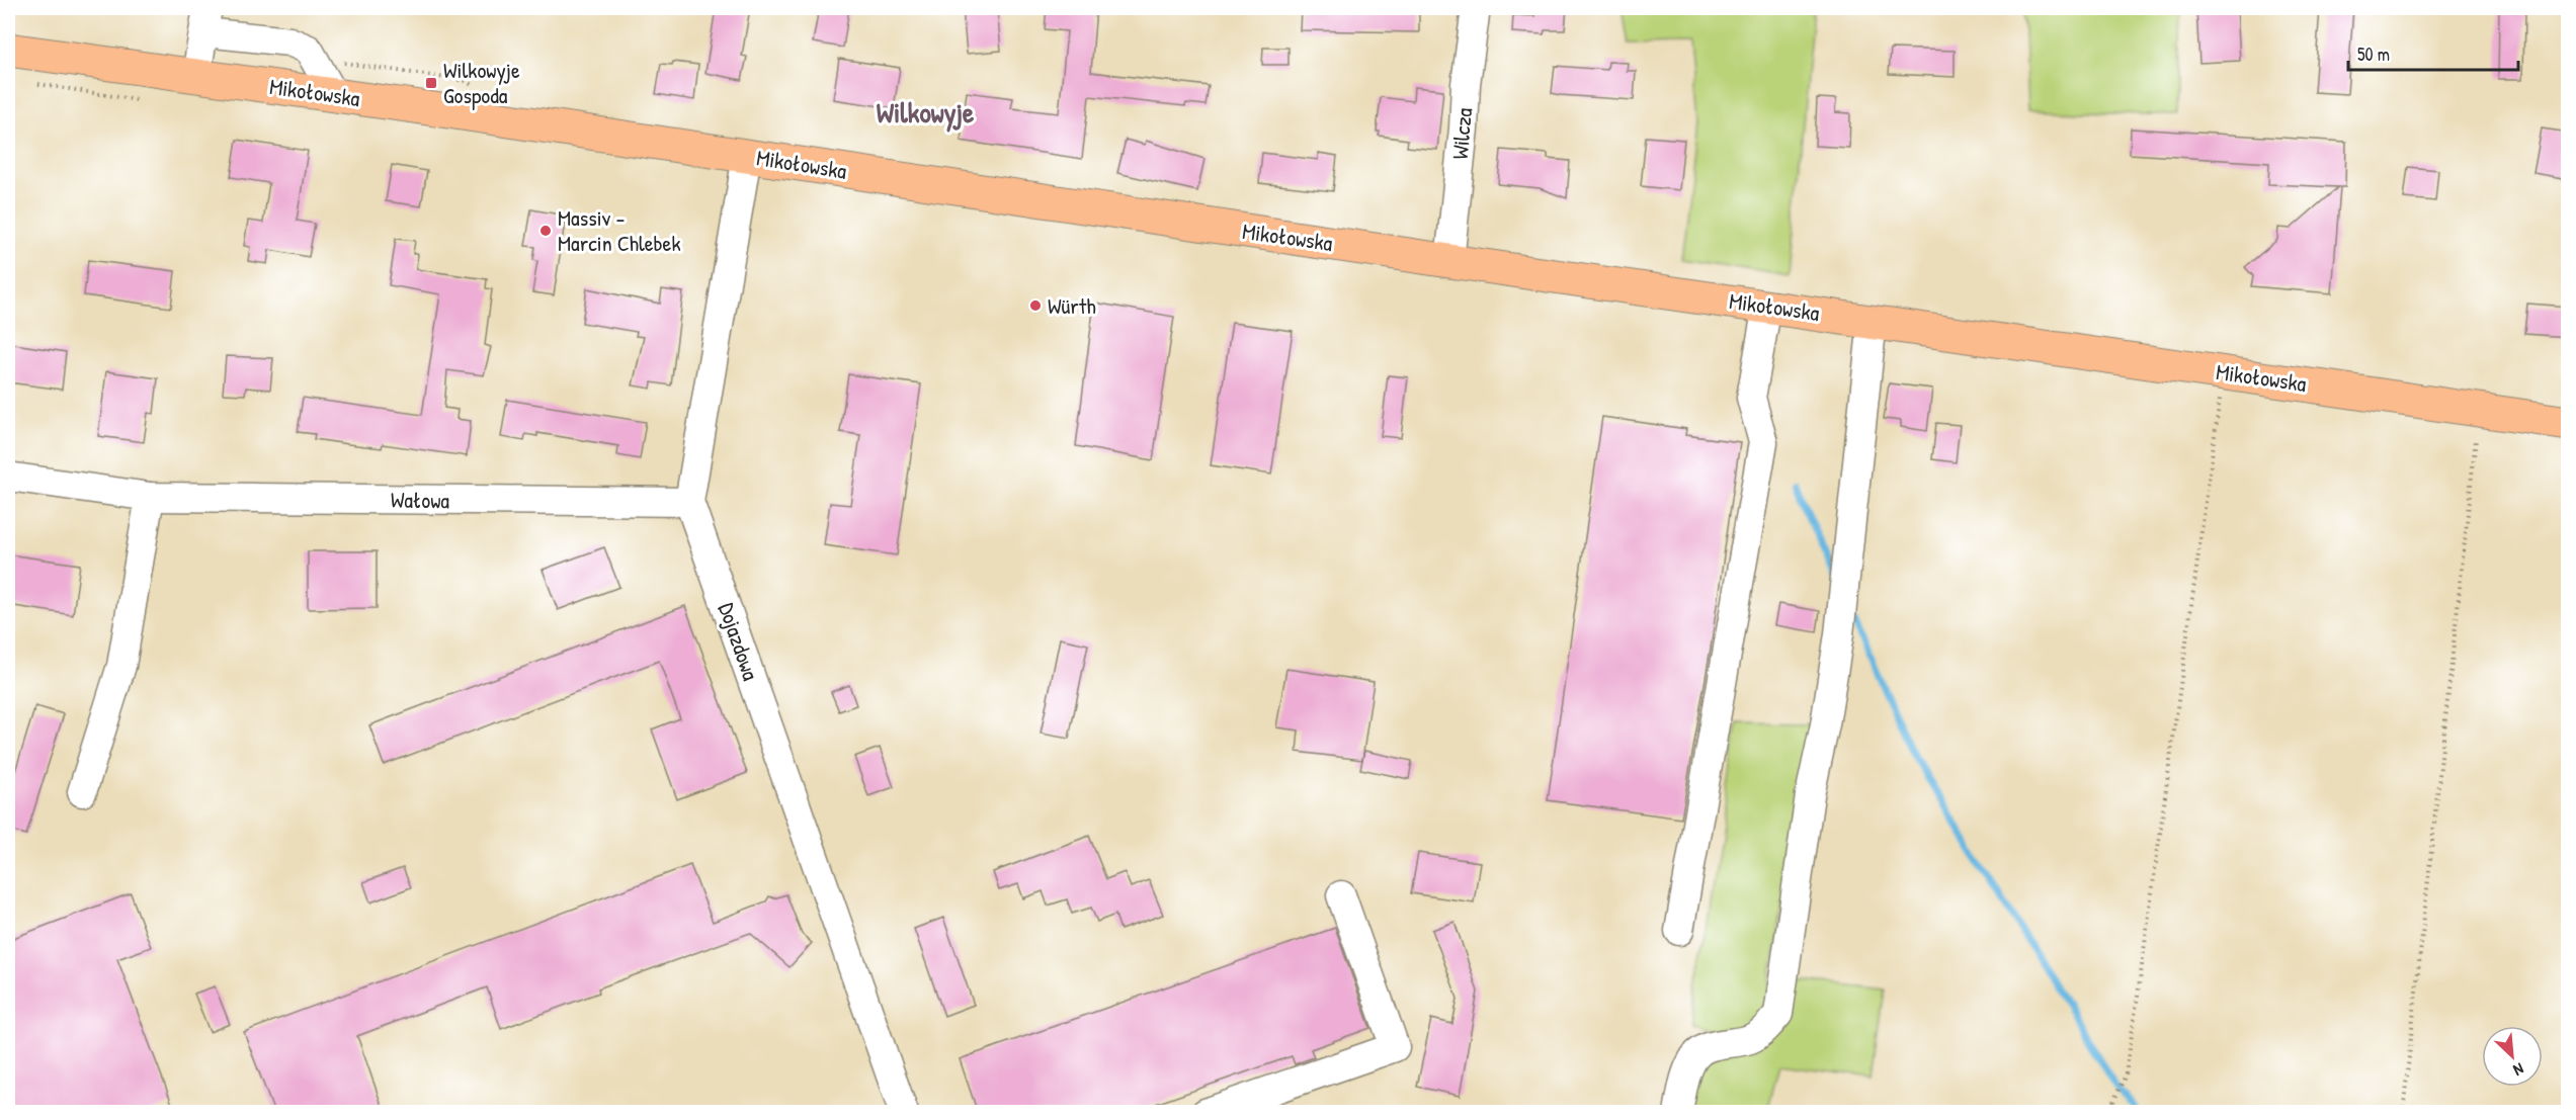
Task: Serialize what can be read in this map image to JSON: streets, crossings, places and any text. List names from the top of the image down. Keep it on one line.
{"streets":{"main road":["Mikołowska"],"street":["Wilcza","Wałowa","Dojazdowa"]},"crossings":[["Mikołowska","Wilcza"],["Mikołowska","Dojazdowa"],["Wałowa","Dojazdowa"]],"districts":["Wilkowyje"],"places":{"transit":["Wilkowyje Gospoda"],"other":["Massiv - Marcin Chlebek","Würth"]},"scale_bar":"50 m","north":"bottom right"}
